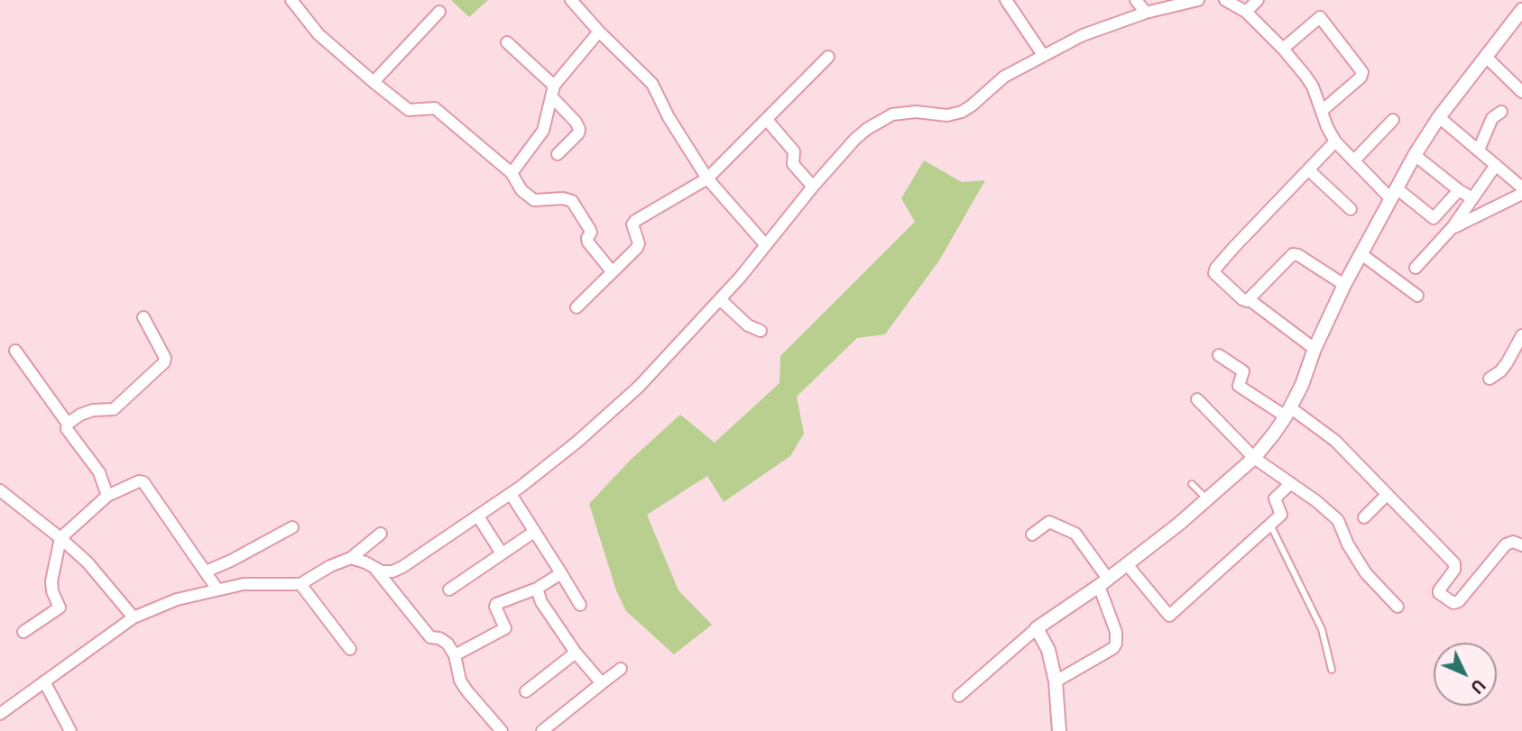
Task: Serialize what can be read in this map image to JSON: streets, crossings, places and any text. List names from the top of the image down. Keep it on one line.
{"north":"bottom right"}
